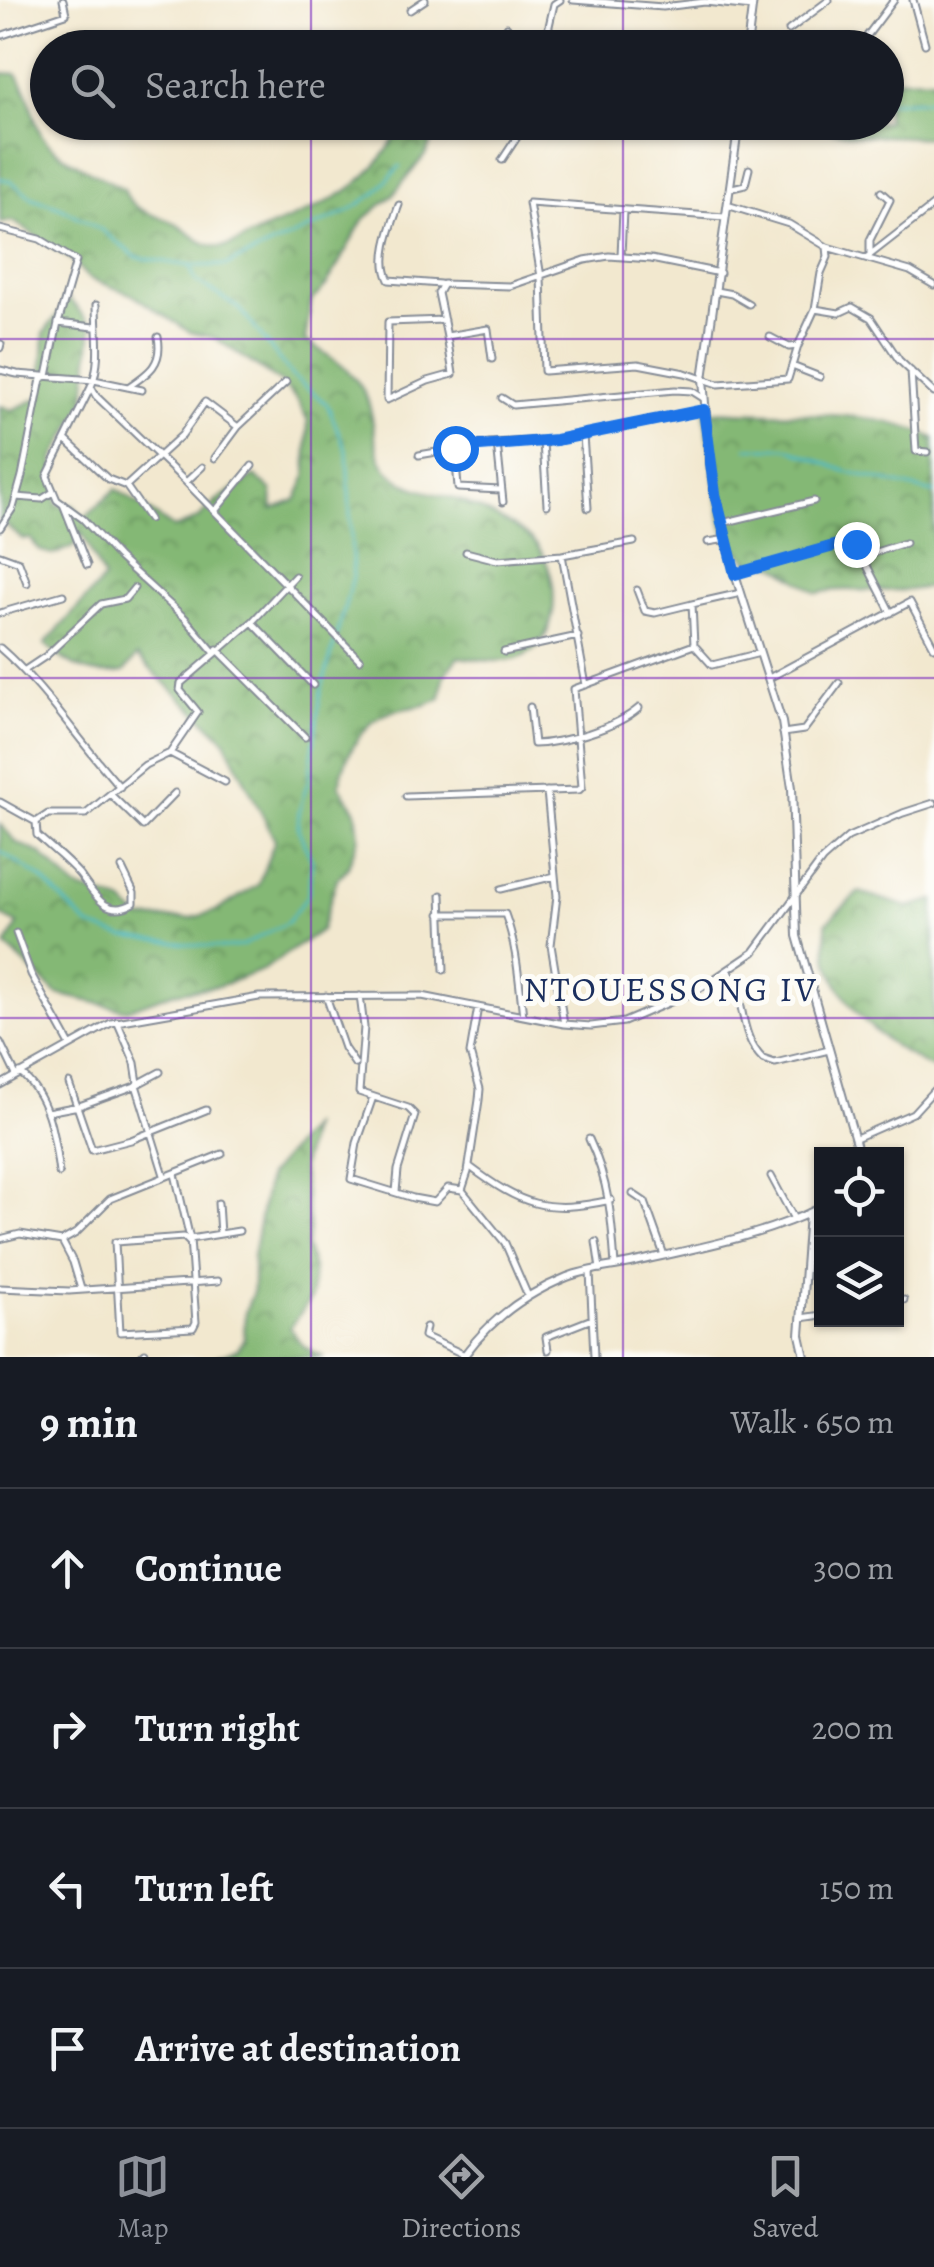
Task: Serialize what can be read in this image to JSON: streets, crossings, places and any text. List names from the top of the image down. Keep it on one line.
{"districts":["NTOUESSONG IV"],"page":{"search":"Search here","heading":["9 min","Walk · 650 m"],"list":[["Continue","300 m"],["Turn right","200 m"],["Turn left","150 m"],"Arrive at destination"],"nav":["Map","Directions","Saved"]}}
